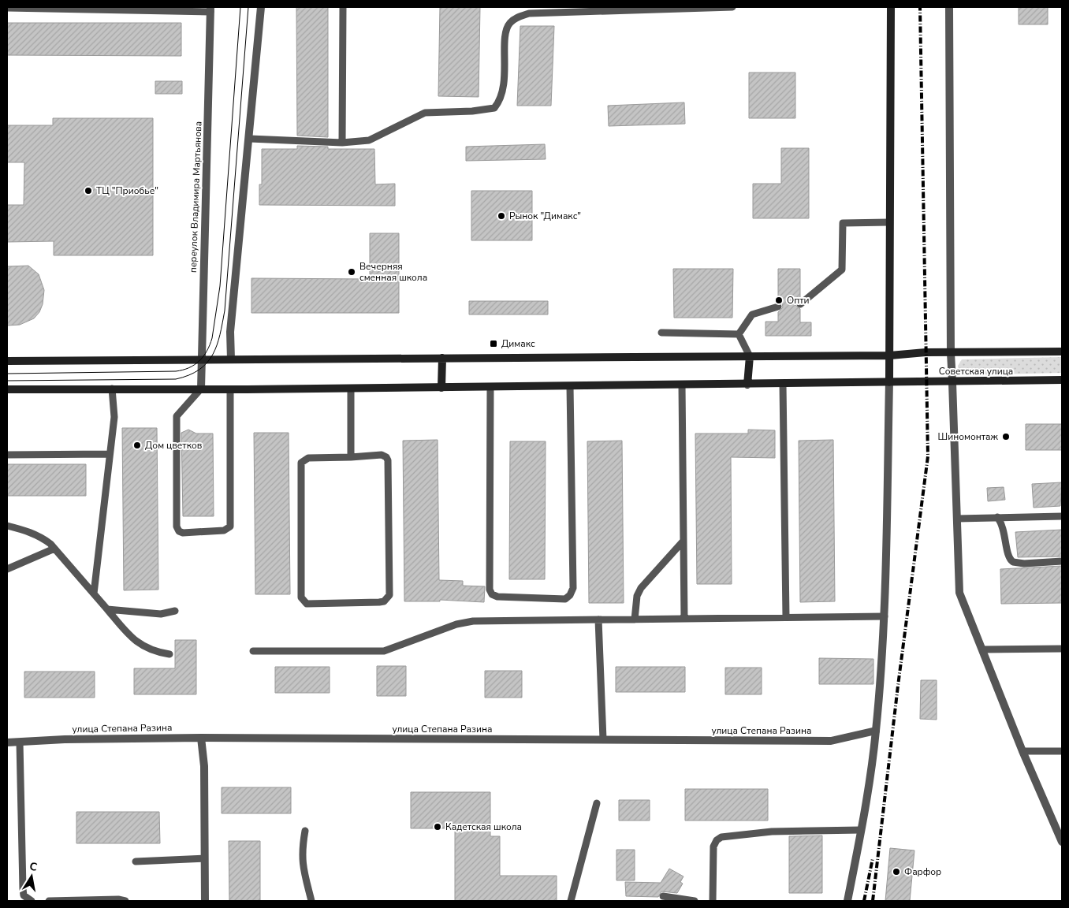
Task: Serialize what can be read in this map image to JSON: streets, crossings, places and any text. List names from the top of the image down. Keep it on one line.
{"streets":{"main road":["Советская улица"],"street":["переулок Владимира Мартьянова","улица Степана Разина"]},"crossings":[["переулок Владимира Мартьянова","Советская улица"]],"places":{"other":["ТЦ \"Приобье\"","Рынок \"Димакс\"","Вечерняя сменная школа","Опти","Шиномонтаж","Дом цветков","Кадетская школа","Фарфор"],"transit":["Димакс"]},"north":"top"}
